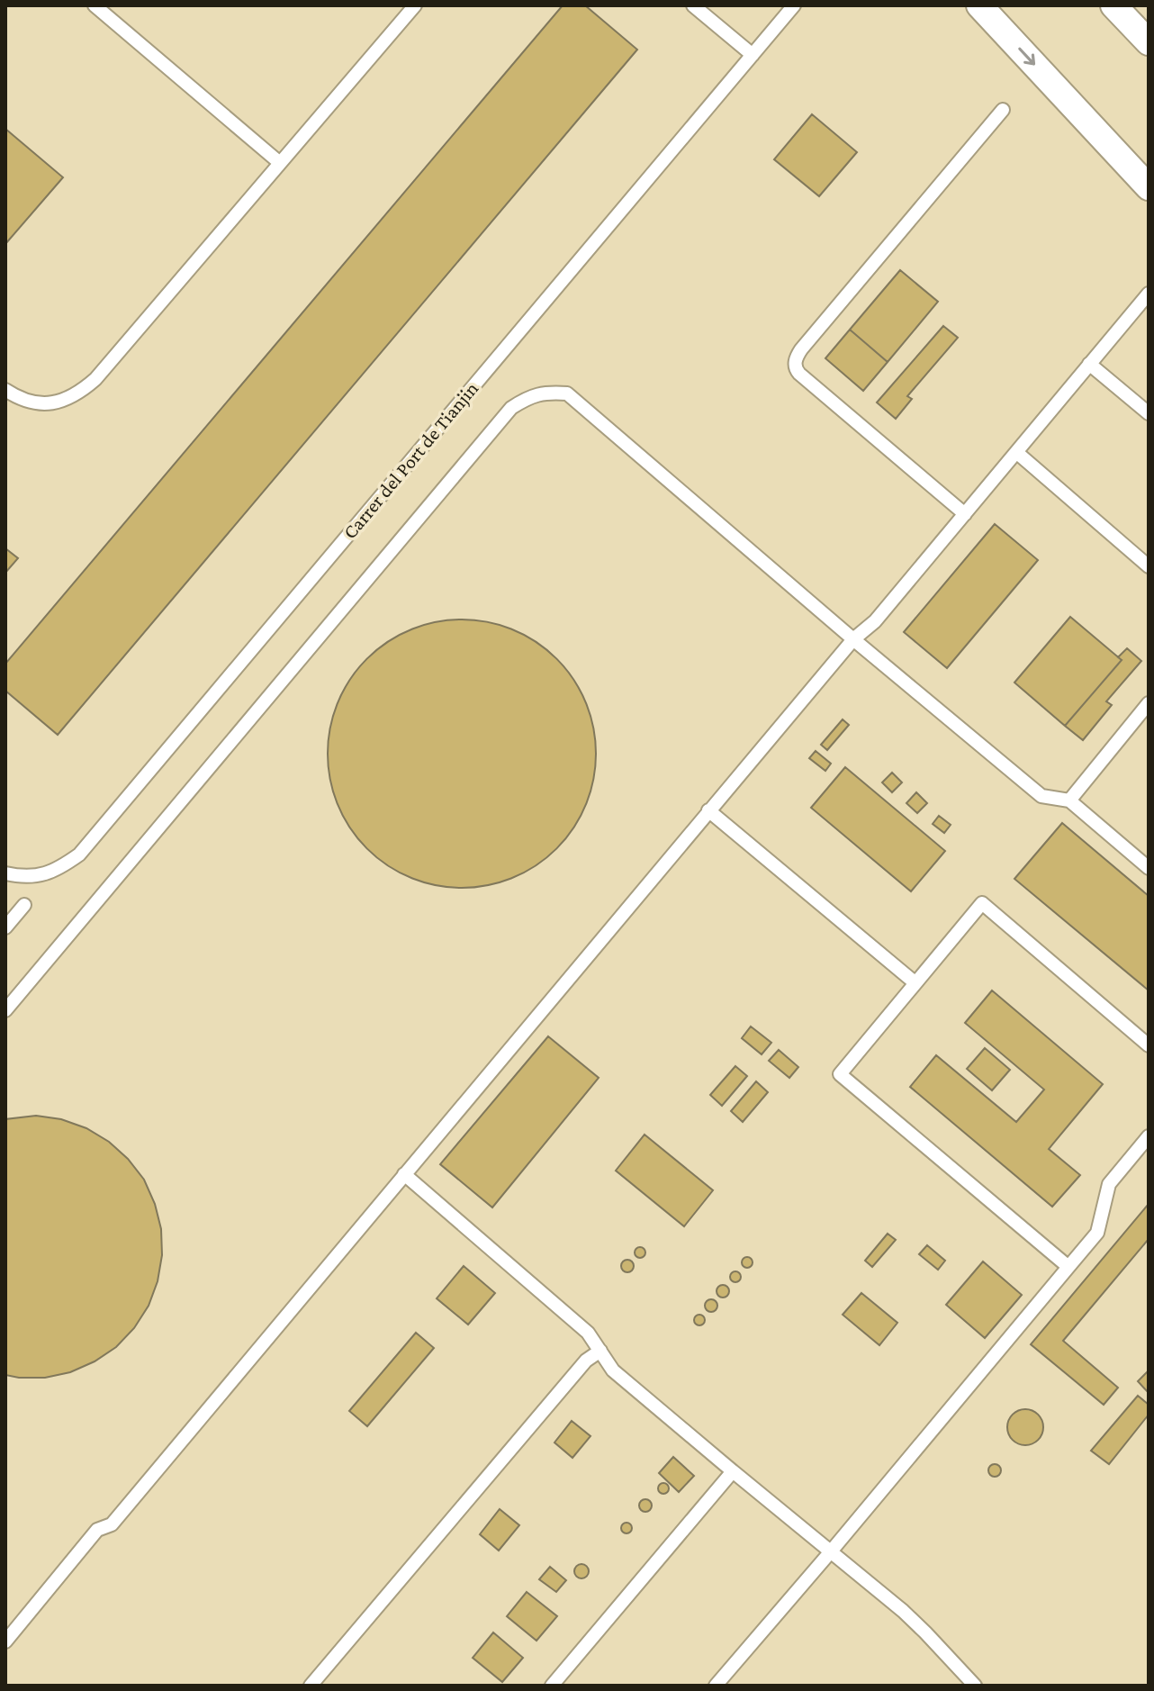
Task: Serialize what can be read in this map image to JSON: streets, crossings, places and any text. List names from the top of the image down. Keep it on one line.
{"streets":{"lane":["Carrer del Port de Tianjin"]}}
